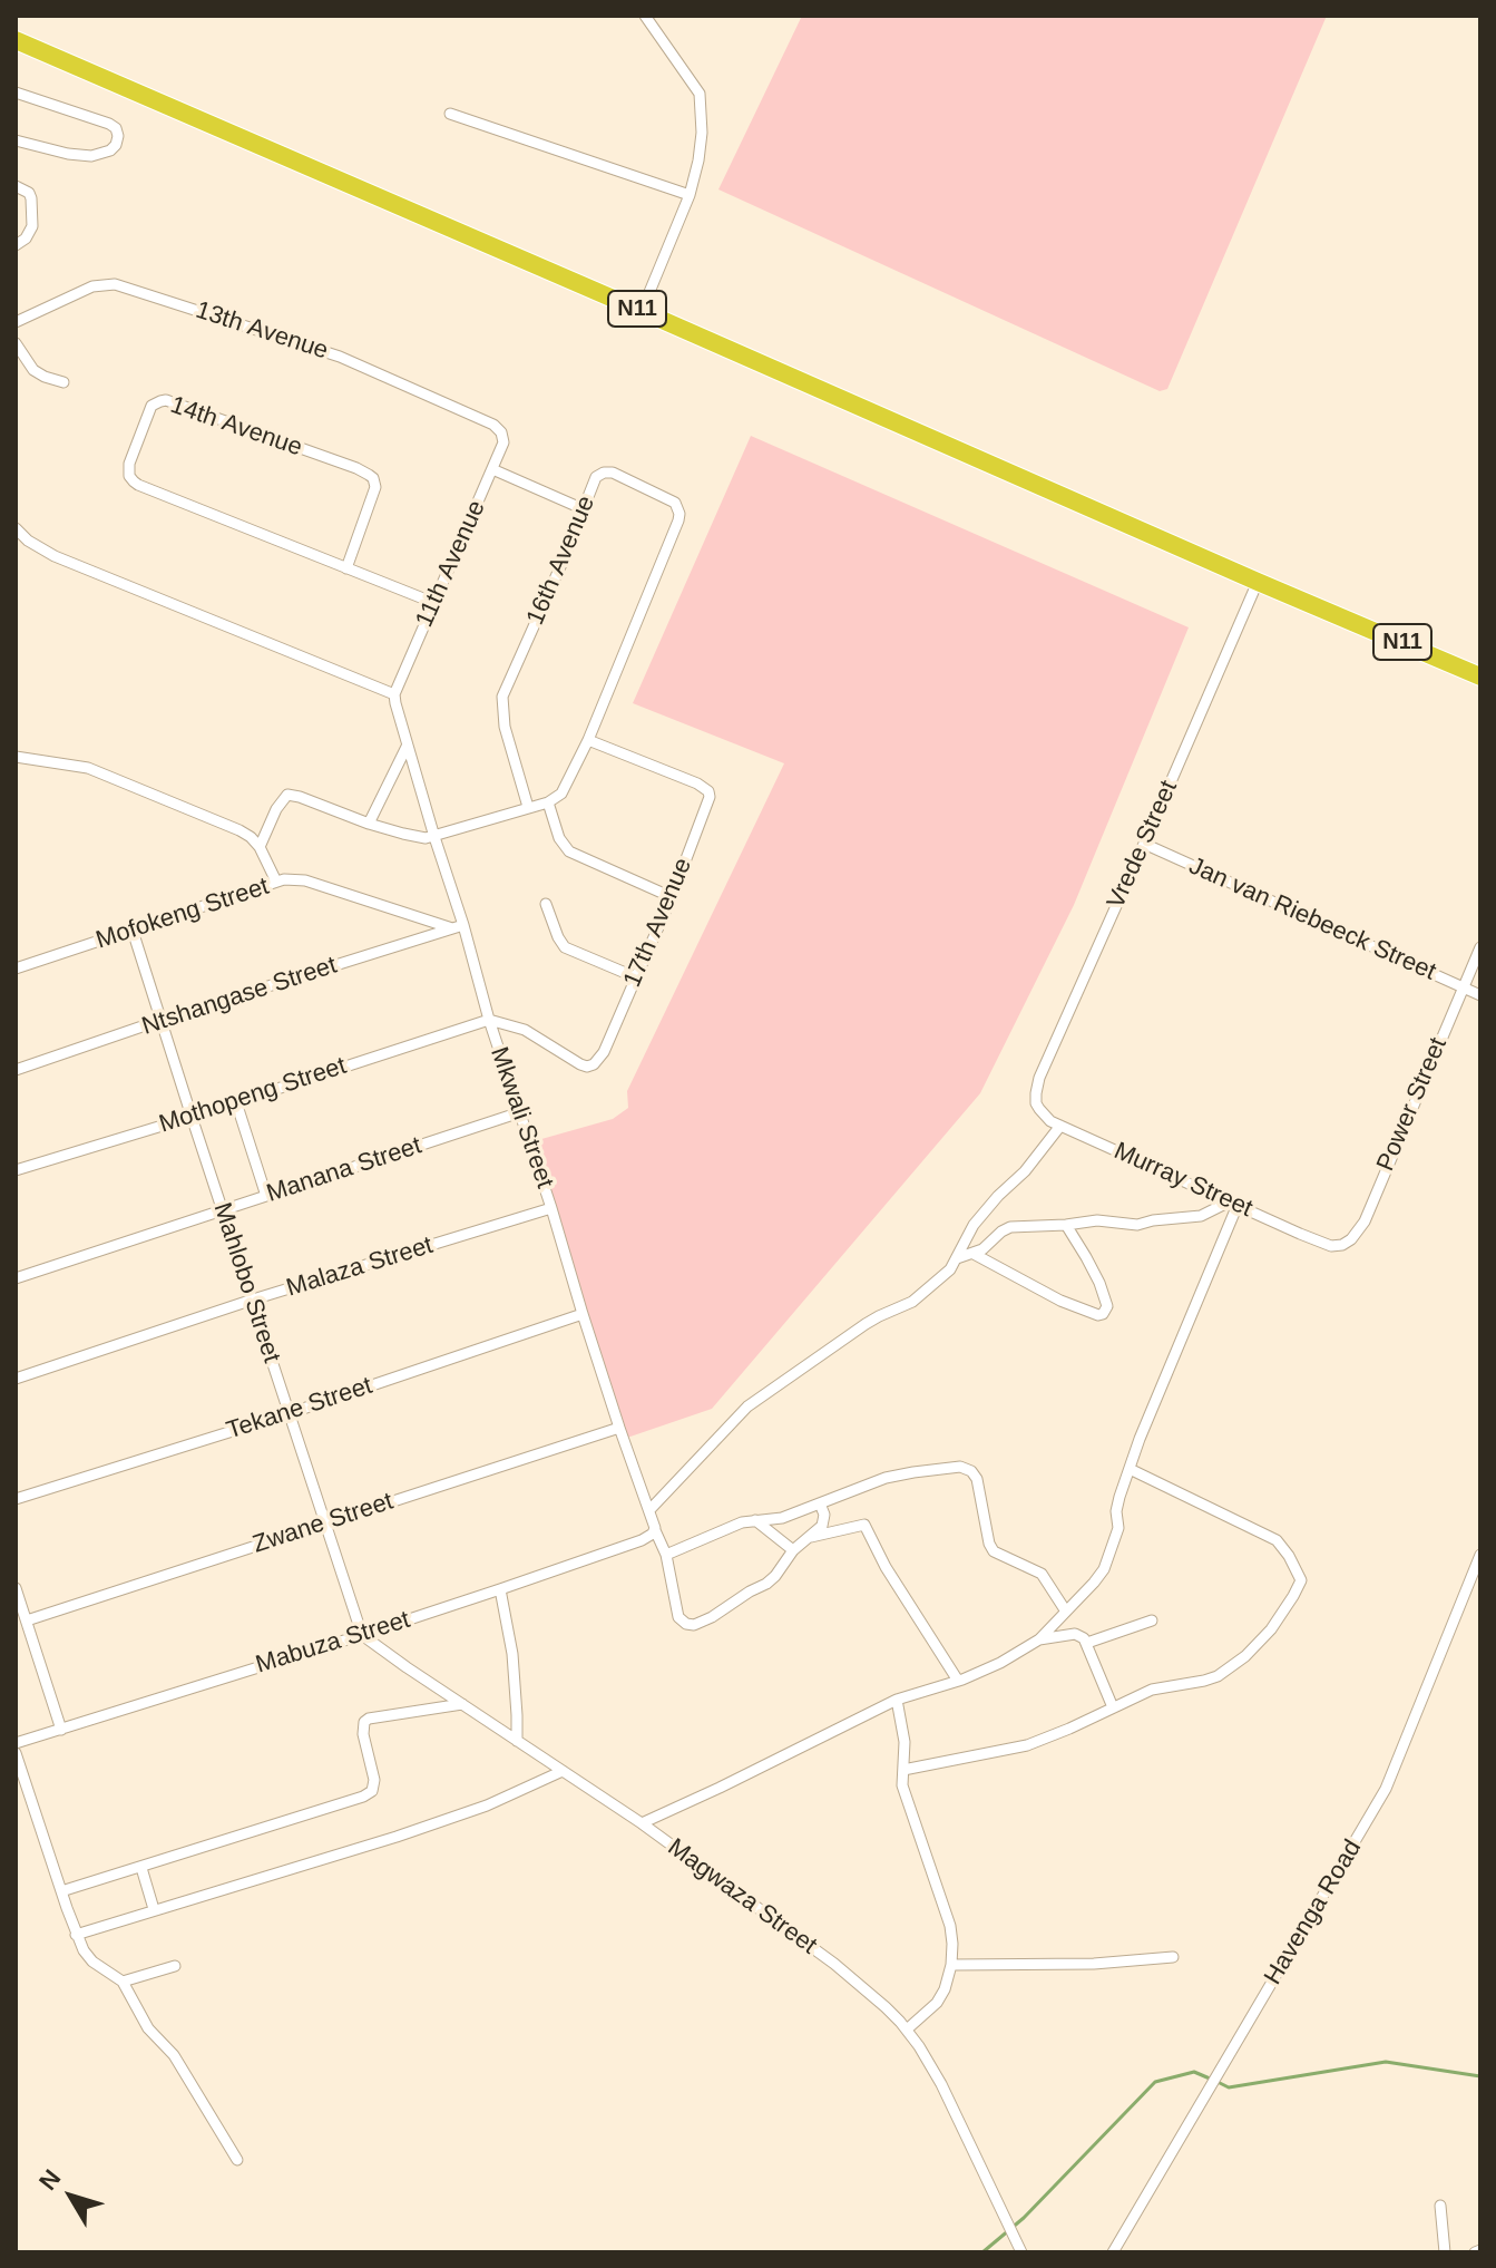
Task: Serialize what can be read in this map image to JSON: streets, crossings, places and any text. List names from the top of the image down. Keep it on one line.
{"streets":{"highway":["N11"],"street":["13th Avenue","14th Avenue","16th Avenue","11th Avenue","Vrede Street","Mofokeng Street","Jan van Riebeeck Street","17th Avenue","Ntshangase Street","Mothopeng Street","Power Street","Mkwali Street","Manana Street","Murray Street","Malaza Street","Mahlobo Street","Tekane Street","Zwane Street","Mabuza Street","Magwaza Street","Havenga Road"]},"crossings":[["N11","Vrede Street"],["13th Avenue","11th Avenue"],["14th Avenue","11th Avenue"],["16th Avenue","17th Avenue"],["11th Avenue","Mkwali Street"],["Vrede Street","Jan van Riebeeck Street"],["Vrede Street","Murray Street"],["Mofokeng Street","Ntshangase Street"],["Mofokeng Street","Mkwali Street"],["Mofokeng Street","Mahlobo Street"],["Jan van Riebeeck Street","Power Street"],["17th Avenue","Mothopeng Street"],["17th Avenue","Mkwali Street"],["Ntshangase Street","Mkwali Street"],["Ntshangase Street","Mahlobo Street"],["Mothopeng Street","Mkwali Street"],["Mothopeng Street","Mahlobo Street"],["Power Street","Murray Street"],["Mkwali Street","Manana Street"],["Mkwali Street","Malaza Street"],["Mkwali Street","Tekane Street"],["Mkwali Street","Zwane Street"],["Mkwali Street","Mabuza Street"],["Manana Street","Mahlobo Street"],["Malaza Street","Mahlobo Street"],["Mahlobo Street","Tekane Street"],["Mahlobo Street","Zwane Street"],["Mahlobo Street","Mabuza Street"],["Mahlobo Street","Magwaza Street"],["Mabuza Street","Magwaza Street"]],"north":"top left"}
